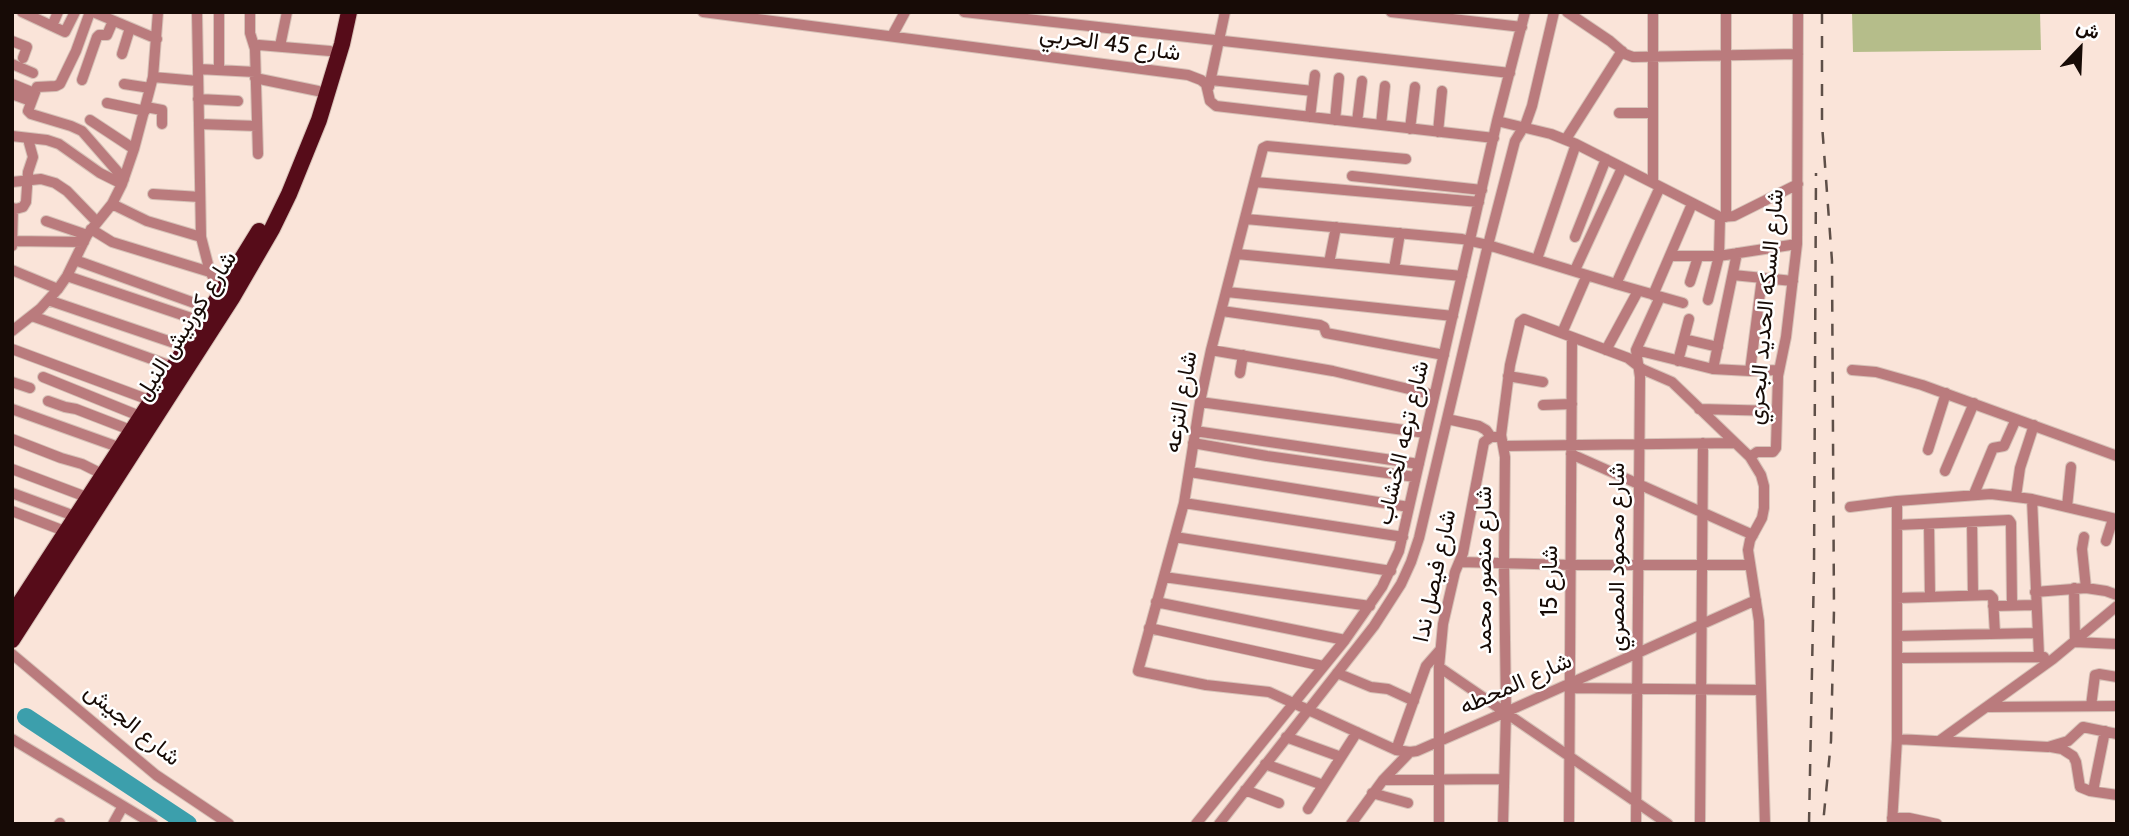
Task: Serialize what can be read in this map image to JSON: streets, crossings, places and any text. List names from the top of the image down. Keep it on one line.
{"streets":{"highway":["شارع كورنيش النيل"],"street":["شارع 45 الحربي","شارع السكه الحديد البحري","شارع الترعه","شارع ترعه الخشاب","شارع محمود المصري","شارع منصور محمد","شارع فيصل ندا","شارع 15","شارع المحطه","شارع الجيش"]},"crossings":[["شارع 45 الحربي","شارع ترعه الخشاب"],["شارع الترعه","شارع المحطه"],["شارع ترعه الخشاب","شارع المحطه"],["شارع محمود المصري","شارع المحطه"],["شارع منصور محمد","شارع فيصل ندا"],["شارع منصور محمد","شارع 15"],["شارع منصور محمد","شارع المحطه"],["شارع فيصل ندا","شارع المحطه"],["شارع 15","شارع المحطه"]],"north":"top right"}
